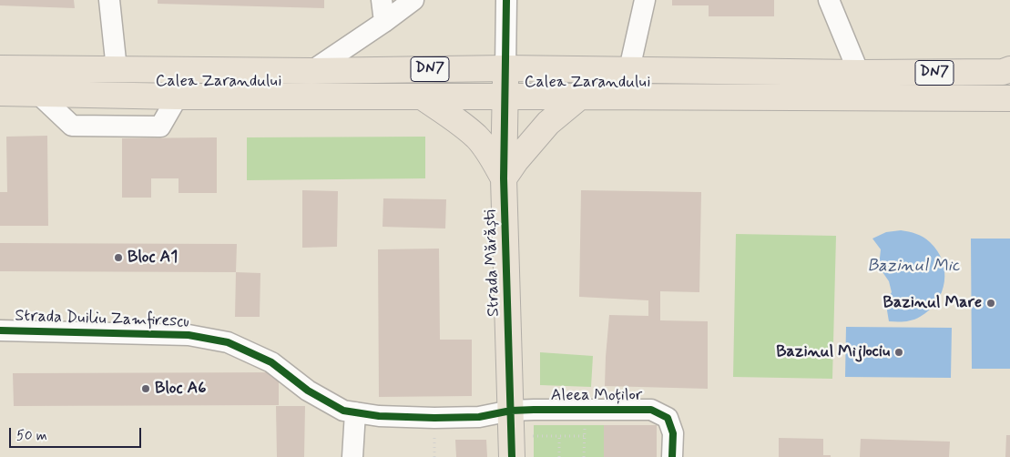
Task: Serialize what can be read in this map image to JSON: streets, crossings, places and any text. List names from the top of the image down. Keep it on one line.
{"streets":{"main road":["DN7","Calea Zarandului","Strada Mărăști"],"street":["Strada Duiliu Zamfirescu","Aleea Moților"]},"crossings":[["Calea Zarandului","Strada Mărăști"],["Strada Mărăști","Strada Duiliu Zamfirescu"],["Strada Mărăști","Aleea Moților"],["Strada Duiliu Zamfirescu","Aleea Moților"]],"water":["Bazinul Mic"],"places":["Bloc A1","Bazinul Mare","Bazinul Mijlociu","Bloc A6"],"scale_bar":"50 m"}
